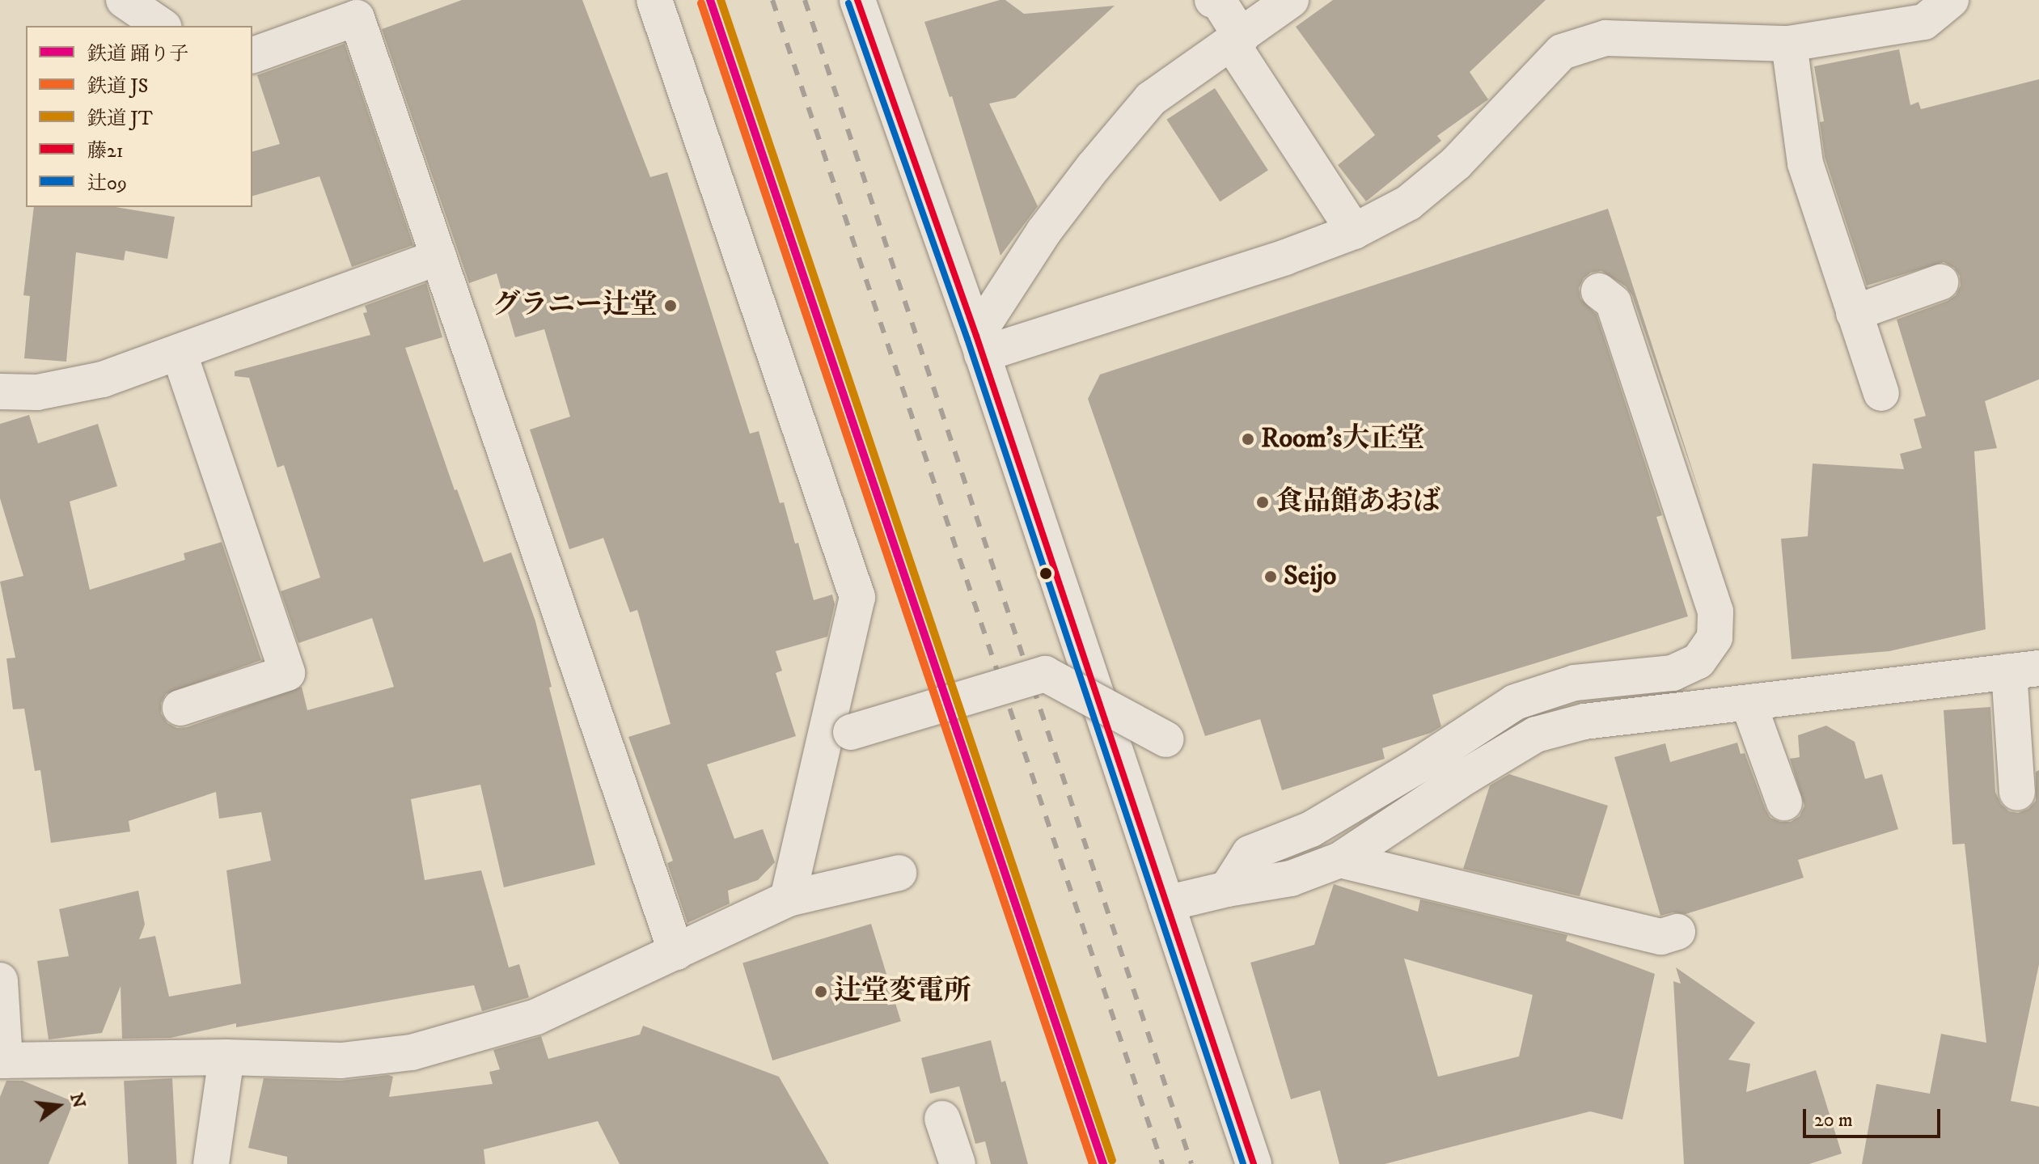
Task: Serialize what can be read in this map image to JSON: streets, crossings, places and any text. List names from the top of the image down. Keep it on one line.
{"places":["グラニー辻堂","Room's大正堂","食品館あおば","Seijo","辻堂変電所"],"lines":["rail line 踊り子","rail line JT","transit line 藤21","rail line JS","transit line 辻09"],"legend":["鉄道 踊り子","鉄道 JS","鉄道 JT","藤21","辻09"],"scale_bar":"20 m","north":"right"}
